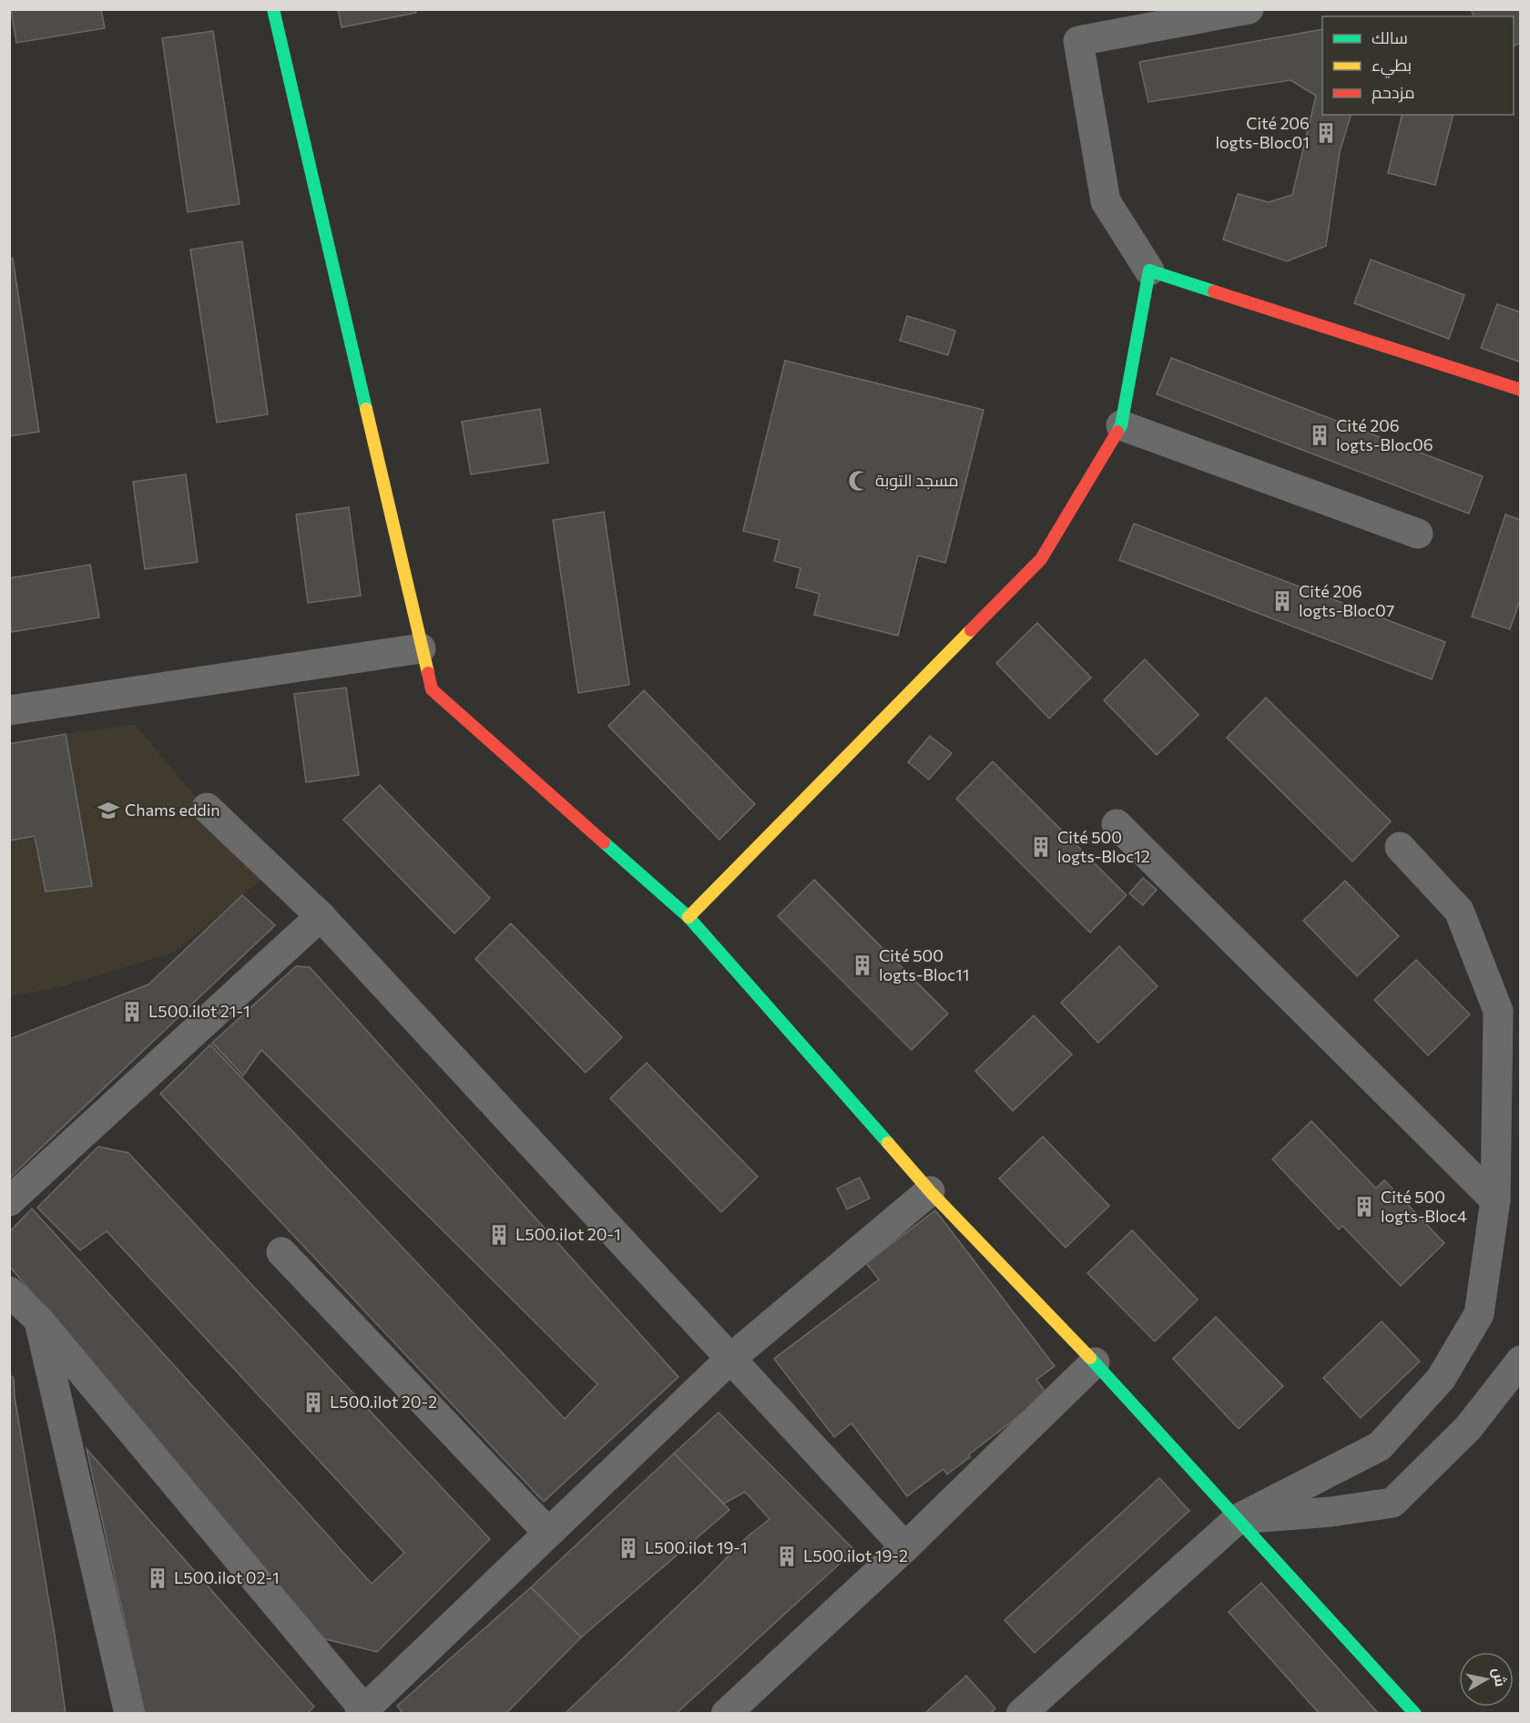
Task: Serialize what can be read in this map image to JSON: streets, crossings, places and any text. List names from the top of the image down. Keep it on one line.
{"places":{"building":["Cité 206 logts-Bloc01","Cité 206 logts-Bloc06","Cité 206 logts-Bloc07","Cité 500 logts-Bloc12","Cité 500 logts-Bloc11","L500.ilot 21-1","Cité 500 logts-Bloc4","L500.ilot 20-1","L500.ilot 20-2","L500.ilot 19-1","L500.ilot 19-2","L500.ilot 02-1"],"mosque":["مسجد التوبة"],"school or university":["Chams eddin"]},"legend":["سالك","بطيء","مزدحم"],"north":"right"}
